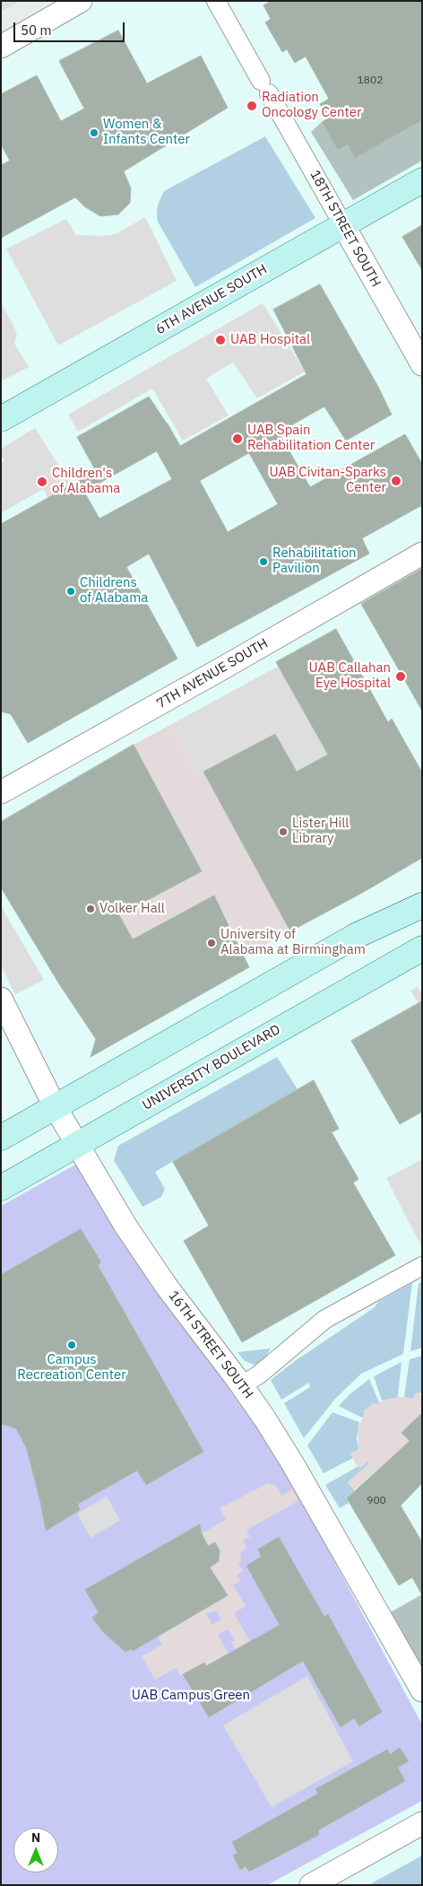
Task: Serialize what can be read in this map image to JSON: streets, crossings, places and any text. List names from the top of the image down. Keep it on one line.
{"streets":{"main road":["6TH AVENUE SOUTH","UNIVERSITY BOULEVARD"],"street":["18TH STREET SOUTH","7TH AVENUE SOUTH","16TH STREET SOUTH"]},"crossings":[["18TH STREET SOUTH","6TH AVENUE SOUTH"],["UNIVERSITY BOULEVARD","16TH STREET SOUTH"]],"parks":["UAB Campus Green"],"places":["Radiation Oncology Center","Women & Infants Center","UAB Hospital","UAB Spain Rehabilitation Center","UAB Civitan-Sparks Center","Children's of Alabama","Rehabilitation Pavilion","Childrens of Alabama","UAB Callahan Eye Hospital","Lister Hill Library","Volker Hall","University of Alabama at Birmingham","Campus Recreation Center"],"house_numbers":["1802","900"],"scale_bar":"50 m","north":"top"}
